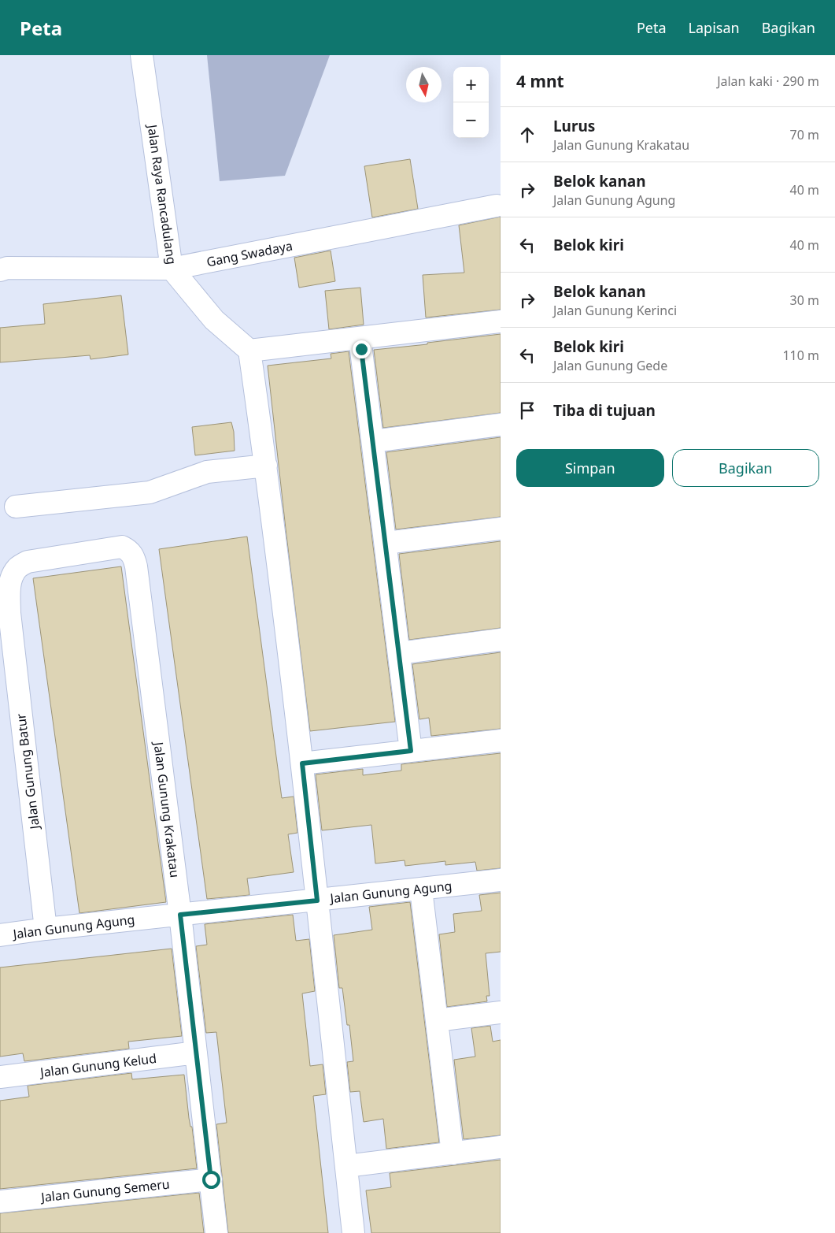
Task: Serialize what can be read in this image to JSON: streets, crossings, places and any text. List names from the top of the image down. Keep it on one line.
{"streets":{"street":["Jalan Raya Rancadulang","Gang Swadaya","Jalan Gunung Batur","Jalan Gunung Krakatau","Jalan Gunung Agung","Jalan Gunung Kelud","Jalan Gunung Semeru"]},"crossings":[["Jalan Raya Rancadulang","Gang Swadaya"],["Jalan Gunung Batur","Jalan Gunung Krakatau"],["Jalan Gunung Batur","Jalan Gunung Agung"],["Jalan Gunung Krakatau","Jalan Gunung Agung"],["Jalan Gunung Krakatau","Jalan Gunung Kelud"],["Jalan Gunung Krakatau","Jalan Gunung Semeru"]],"north":"bottom","page":{"header":"Peta","nav":["Peta","Lapisan","Bagikan"],"heading":["4 mnt","Jalan kaki · 290 m"],"map_buttons":["+","−"],"list":[["Lurus","Jalan Gunung Krakatau","70 m"],["Belok kanan","Jalan Gunung Agung","40 m"],["Belok kiri","40 m"],["Belok kanan","Jalan Gunung Kerinci","30 m"],["Belok kiri","Jalan Gunung Gede","110 m"],"Tiba di tujuan"],"buttons":["Simpan","Bagikan"]}}
